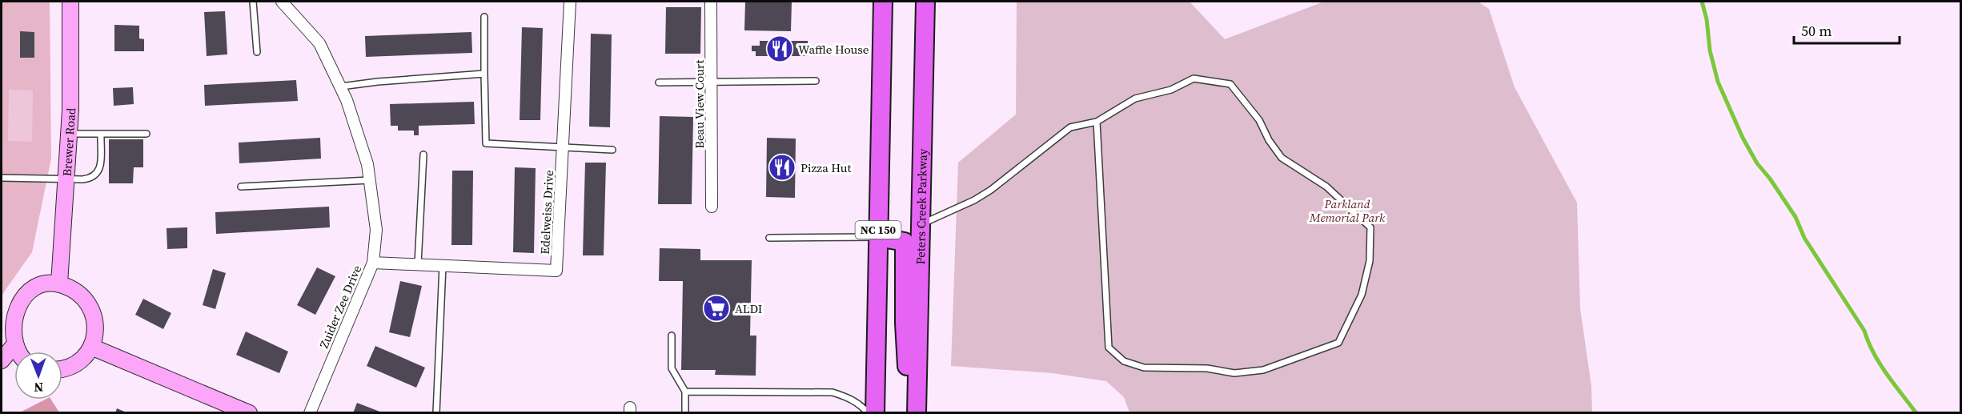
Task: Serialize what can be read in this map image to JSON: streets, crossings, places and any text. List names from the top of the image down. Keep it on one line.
{"streets":{"main road":["Peters Creek Parkway","NC 150"],"street":["Beau View Court","Brewer Road","Edelweiss Drive","Zuider Zee Drive"]},"crossings":[["Edelweiss Drive","Zuider Zee Drive"]],"parks":["Parkland Memorial Park"],"places":{"restaurant":["Waffle House","Pizza Hut"],"supermarket":["ALDI"]},"scale_bar":"50 m","north":"bottom"}
